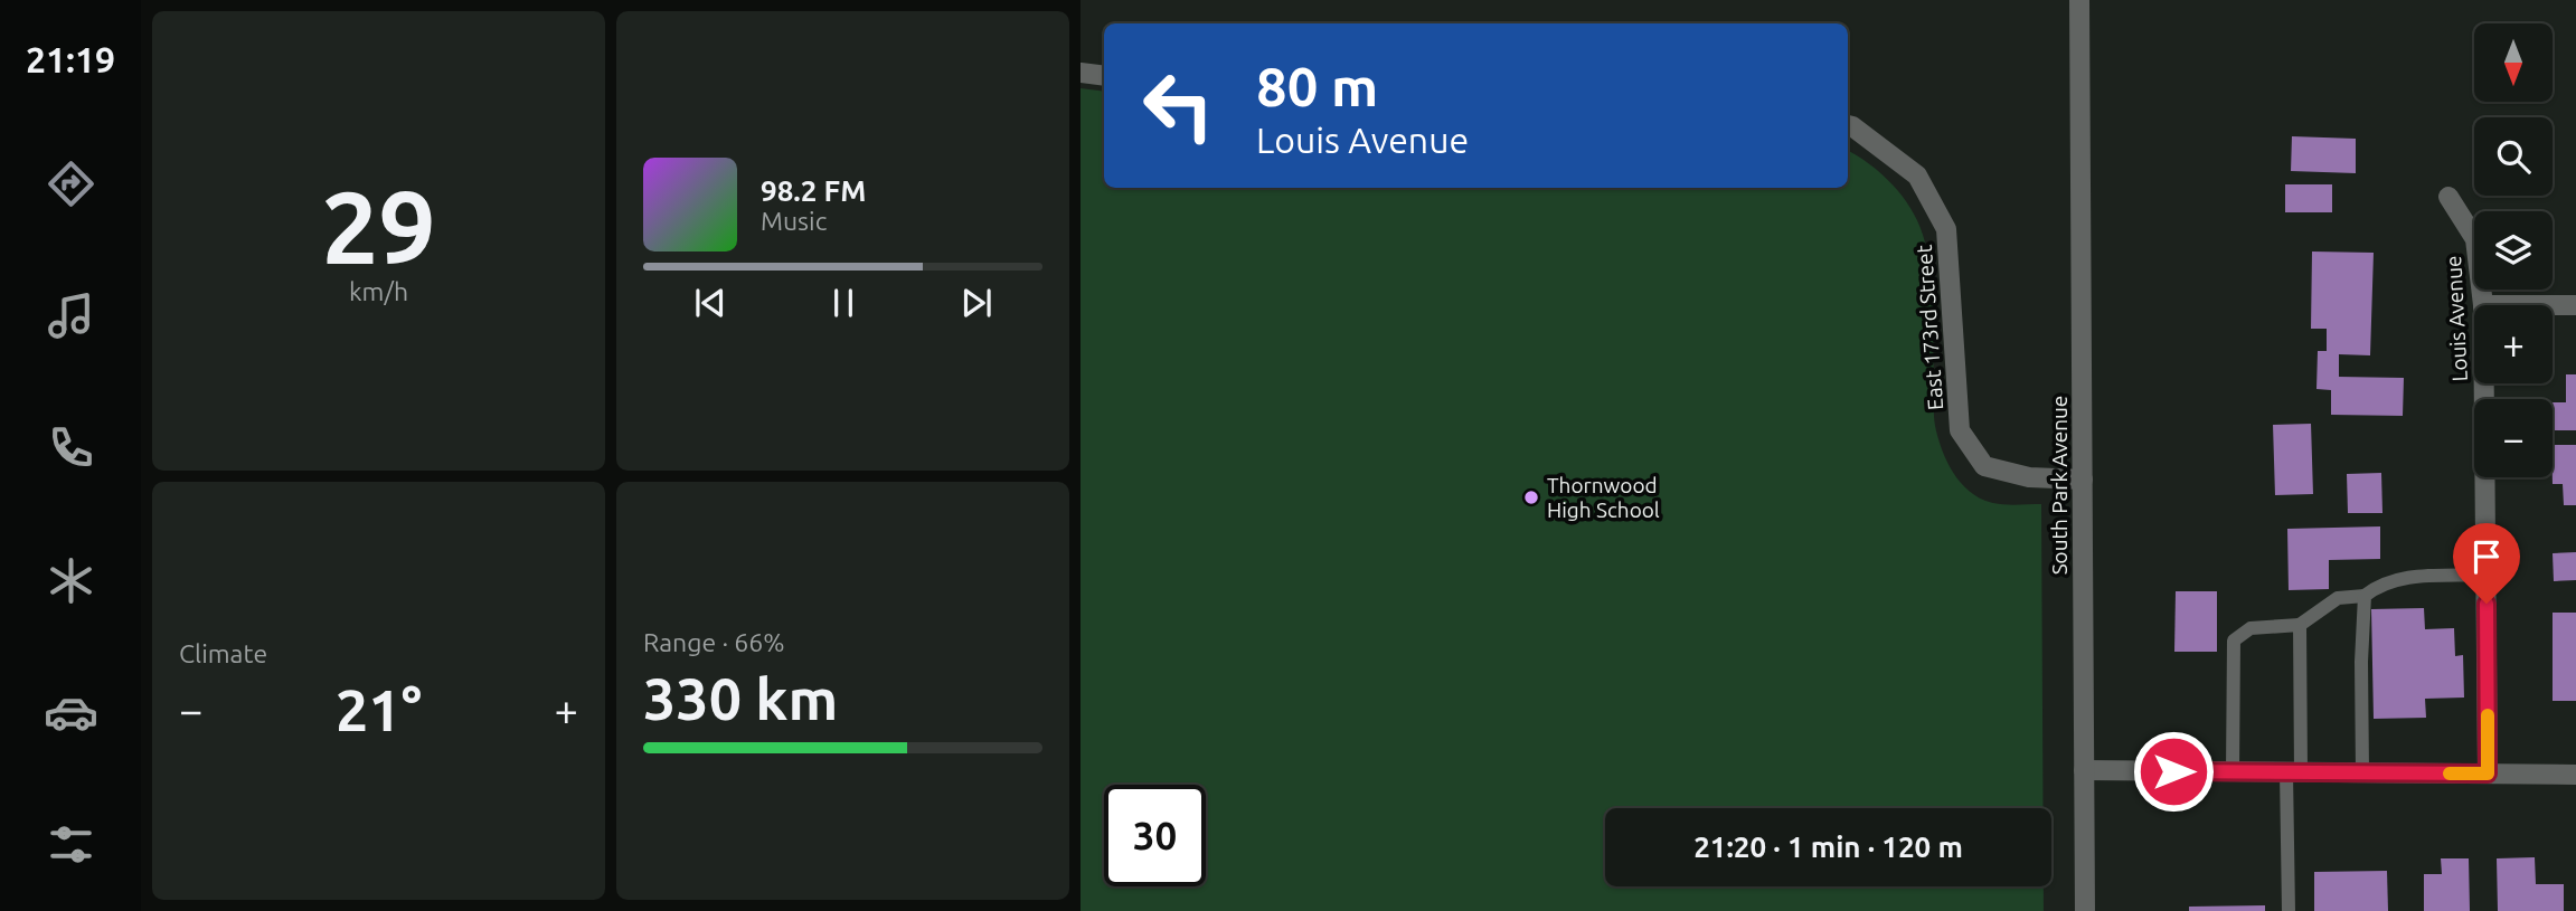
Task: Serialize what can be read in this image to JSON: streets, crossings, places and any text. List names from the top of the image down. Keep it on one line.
{"streets":{"street":["Louis Avenue","East 173rd Street","South Park Avenue"]},"crossings":[["East 173rd Street","South Park Avenue"]],"places":["Thornwood High School"],"north":"bottom","page":{"tabs":"21:19","tile":[["29","km/h"],"Climate",["Range · 66%","330 km"]],"map_buttons":["+","−"],"turn":["80 m","Louis Avenue"],"song":["98.2 FM","Music"],"heat":["−","21°","+"],"limit":"30","trip":"21:20 · 1 min · 120 m"}}
